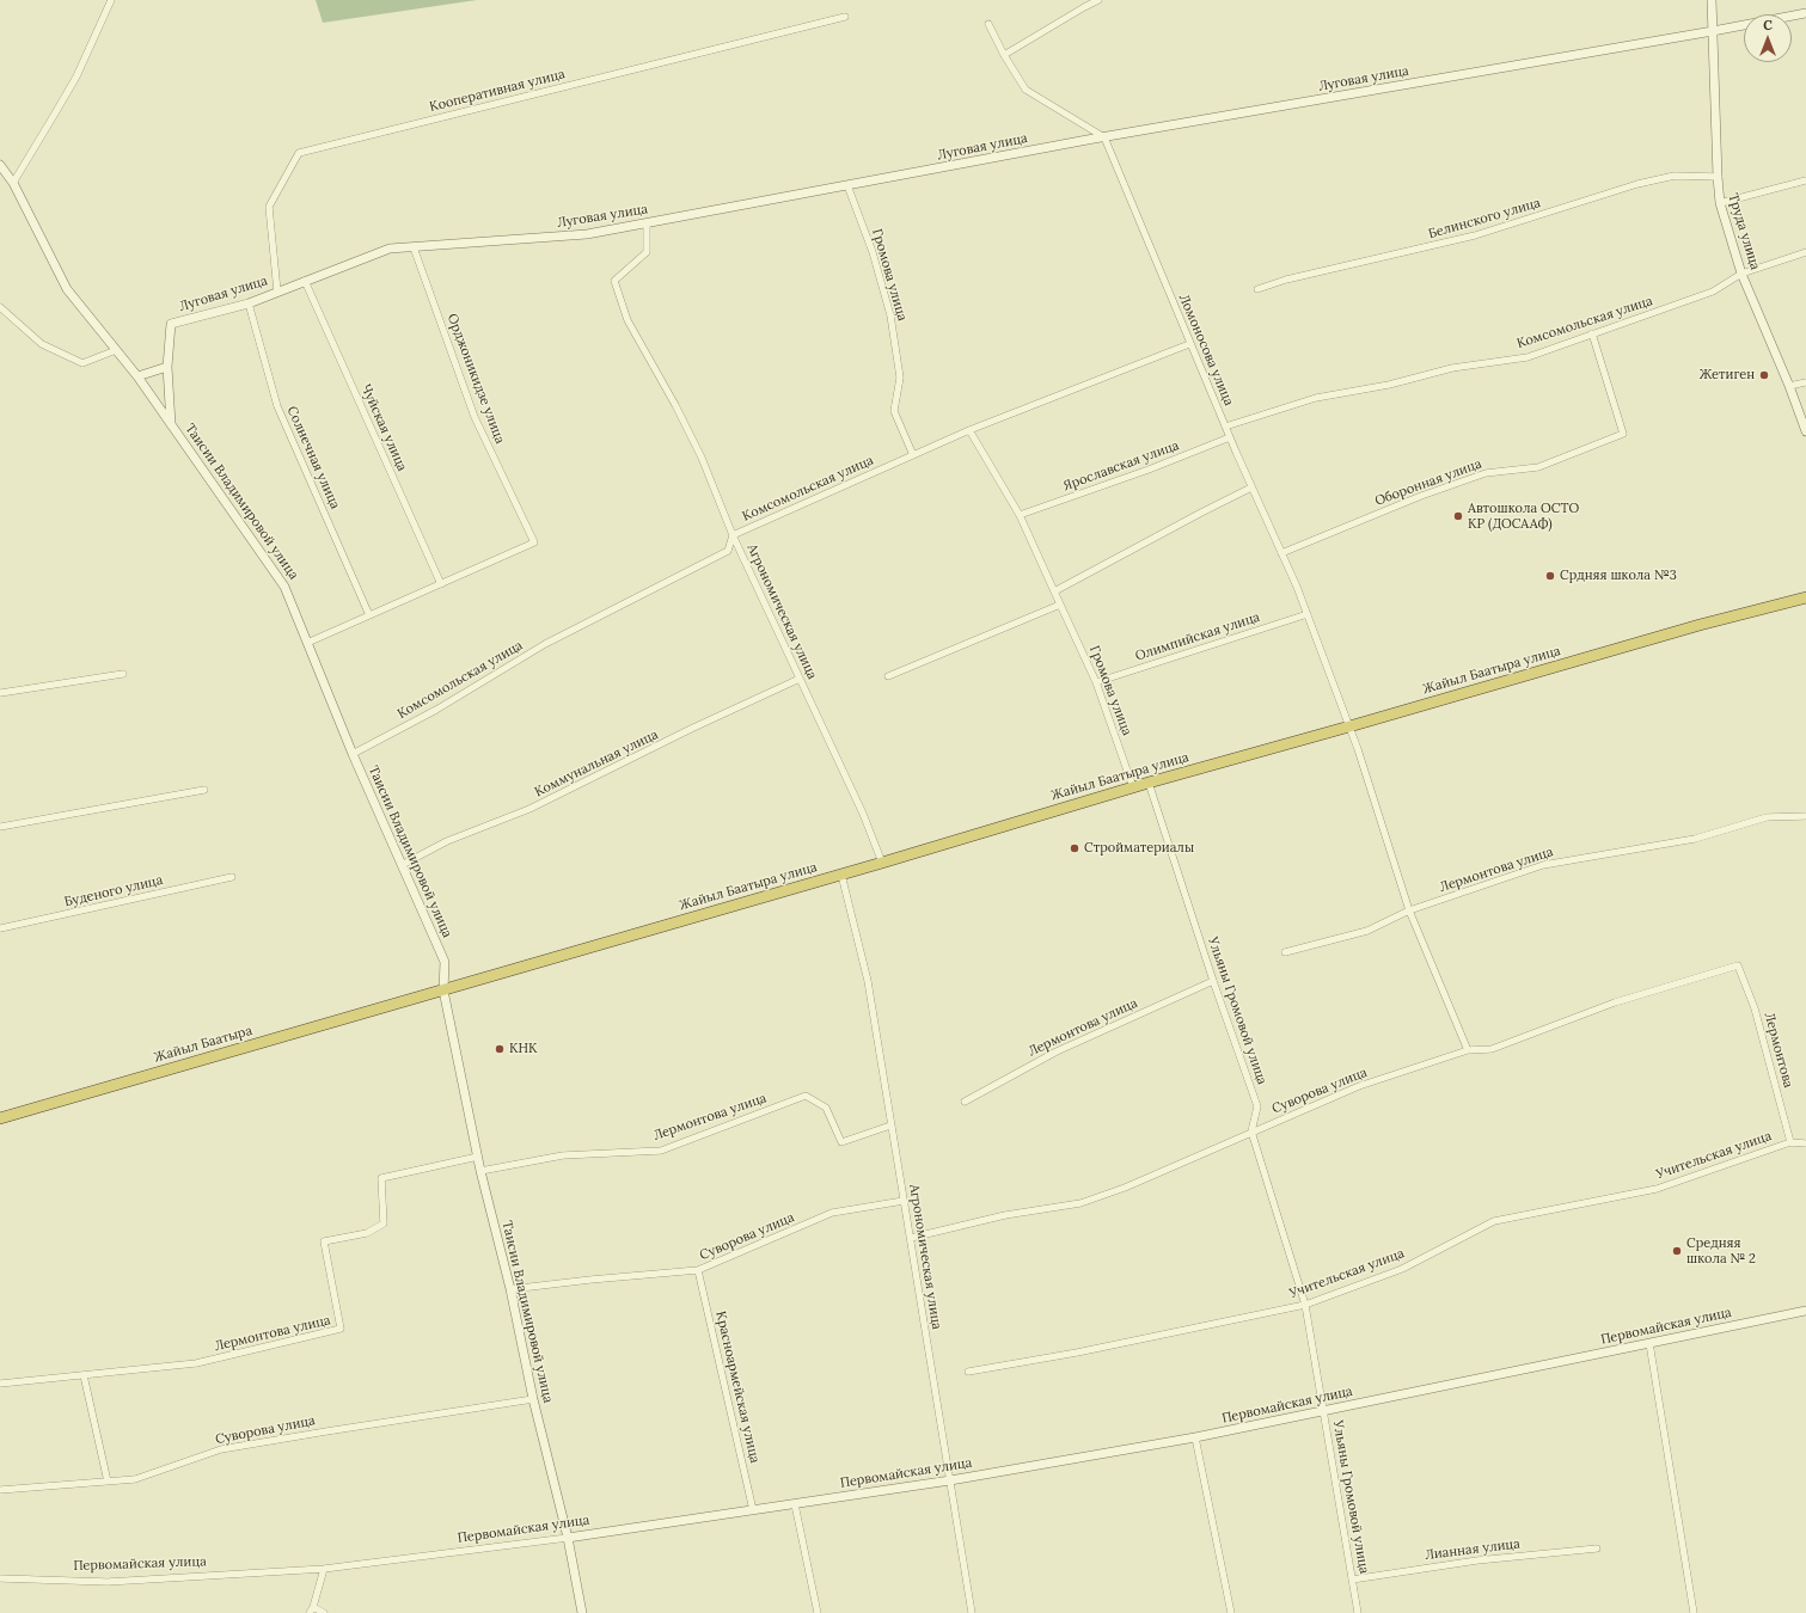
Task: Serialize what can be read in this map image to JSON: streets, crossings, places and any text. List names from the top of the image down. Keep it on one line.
{"streets":{"highway":["Жайыл Баатыра улица","Жайыл Баатыра"],"street":["Луговая улица","Кооперативная улица","Белинского улица","Труда улица","Громова улица","Комсомольская улица","Ломоносова улица","Орджоникидзе улица","Чуйская улица","Солнечная улица","Ярославская улица","Оборонная улица","Таисии Владимировой улица","Агрономическая улица","Олимпийская улица","Коммунальная улица","Лермонтова улица","Буденого улица","Ульяны Громовой улица","Лермонтова","Суворова улица","Учительская улица","Первомайская улица","Красноармейская улица","Лианная улица"]},"crossings":[["Луговая улица","Кооперативная улица"],["Луговая улица","Труда улица"],["Луговая улица","Громова улица"],["Луговая улица","Ломоносова улица"],["Луговая улица","Орджоникидзе улица"],["Луговая улица","Чуйская улица"],["Луговая улица","Солнечная улица"],["Луговая улица","Агрономическая улица"],["Белинского улица","Труда улица"],["Труда улица","Комсомольская улица"],["Громова улица","Комсомольская улица"],["Громова улица","Ярославская улица"],["Громова улица","Олимпийская улица"],["Громова улица","Жайыл Баатыра улица"],["Комсомольская улица","Ломоносова улица"],["Комсомольская улица","Оборонная улица"],["Комсомольская улица","Таисии Владимировой улица"],["Комсомольская улица","Агрономическая улица"],["Ломоносова улица","Ярославская улица"],["Ломоносова улица","Оборонная улица"],["Ломоносова улица","Олимпийская улица"],["Ломоносова улица","Жайыл Баатыра улица"],["Ломоносова улица","Лермонтова улица"],["Ломоносова улица","Суворова улица"],["Орджоникидзе улица","Чуйская улица"],["Таисии Владимировой улица","Жайыл Баатыра улица"],["Таисии Владимировой улица","Коммунальная улица"],["Таисии Владимировой улица","Лермонтова улица"],["Таисии Владимировой улица","Суворова улица"],["Таисии Владимировой улица","Первомайская улица"],["Агрономическая улица","Жайыл Баатыра улица"],["Агрономическая улица","Коммунальная улица"],["Агрономическая улица","Лермонтова улица"],["Агрономическая улица","Суворова улица"],["Агрономическая улица","Первомайская улица"],["Жайыл Баатыра улица","Ульяны Громовой улица"],["Жайыл Баатыра улица","Жайыл Баатыра"],["Лермонтова улица","Ульяны Громовой улица"],["Ульяны Громовой улица","Суворова улица"],["Ульяны Громовой улица","Учительская улица"],["Ульяны Громовой улица","Первомайская улица"],["Ульяны Громовой улица","Лианная улица"],["Лермонтова","Суворова улица"],["Лермонтова","Учительская улица"],["Суворова улица","Красноармейская улица"],["Первомайская улица","Красноармейская улица"]],"places":["Жетиген","Автошкола ОСТО КР (ДОСААФ)","Срдняя школа №3","Стройматериалы","КНК","Средняя школа № 2"],"north":"top"}
